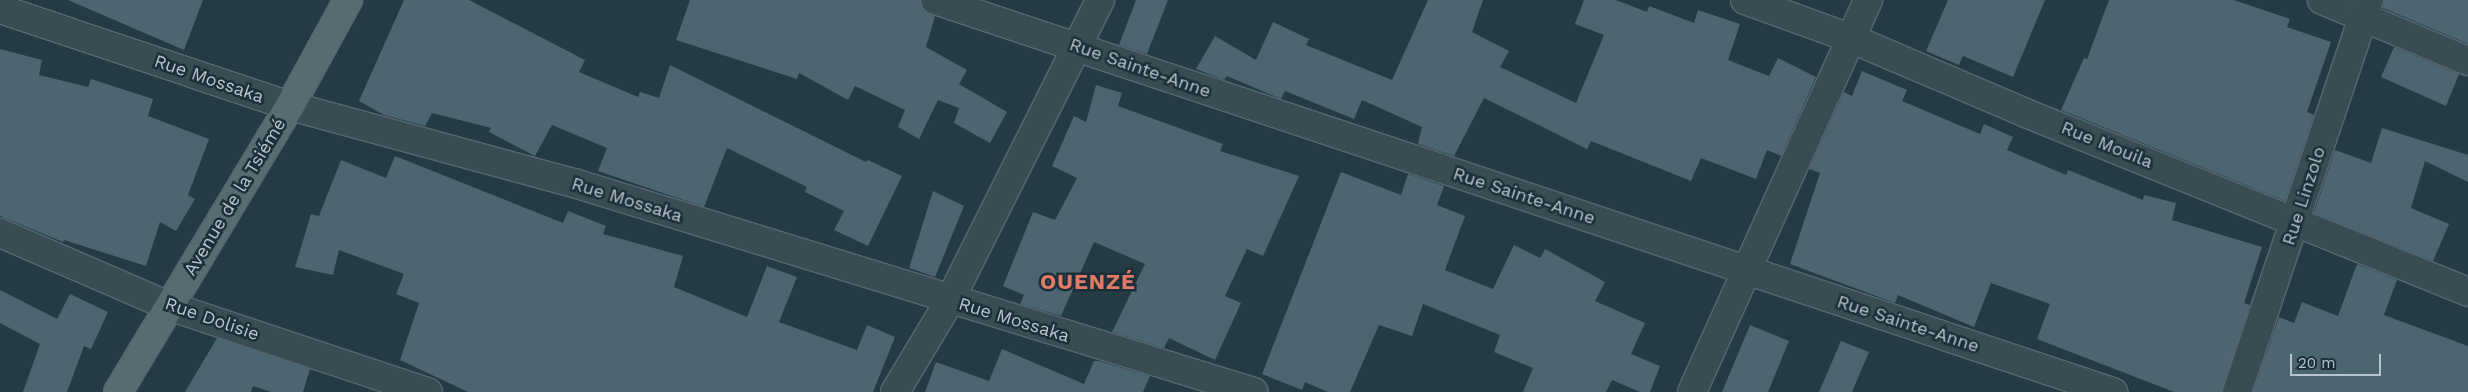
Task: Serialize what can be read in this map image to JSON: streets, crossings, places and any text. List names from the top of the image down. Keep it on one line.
{"streets":{"main road":["Avenue de la Tsiémé"],"street":["Rue Sainte-Anne","Rue Mossaka","Rue Mouila","Rue Linzolo","Rue Dolisie"]},"crossings":[["Rue Mossaka","Avenue de la Tsiémé"],["Rue Mouila","Rue Linzolo"],["Avenue de la Tsiémé","Rue Dolisie"]],"districts":["OUENZÉ"],"scale_bar":"20 m"}
